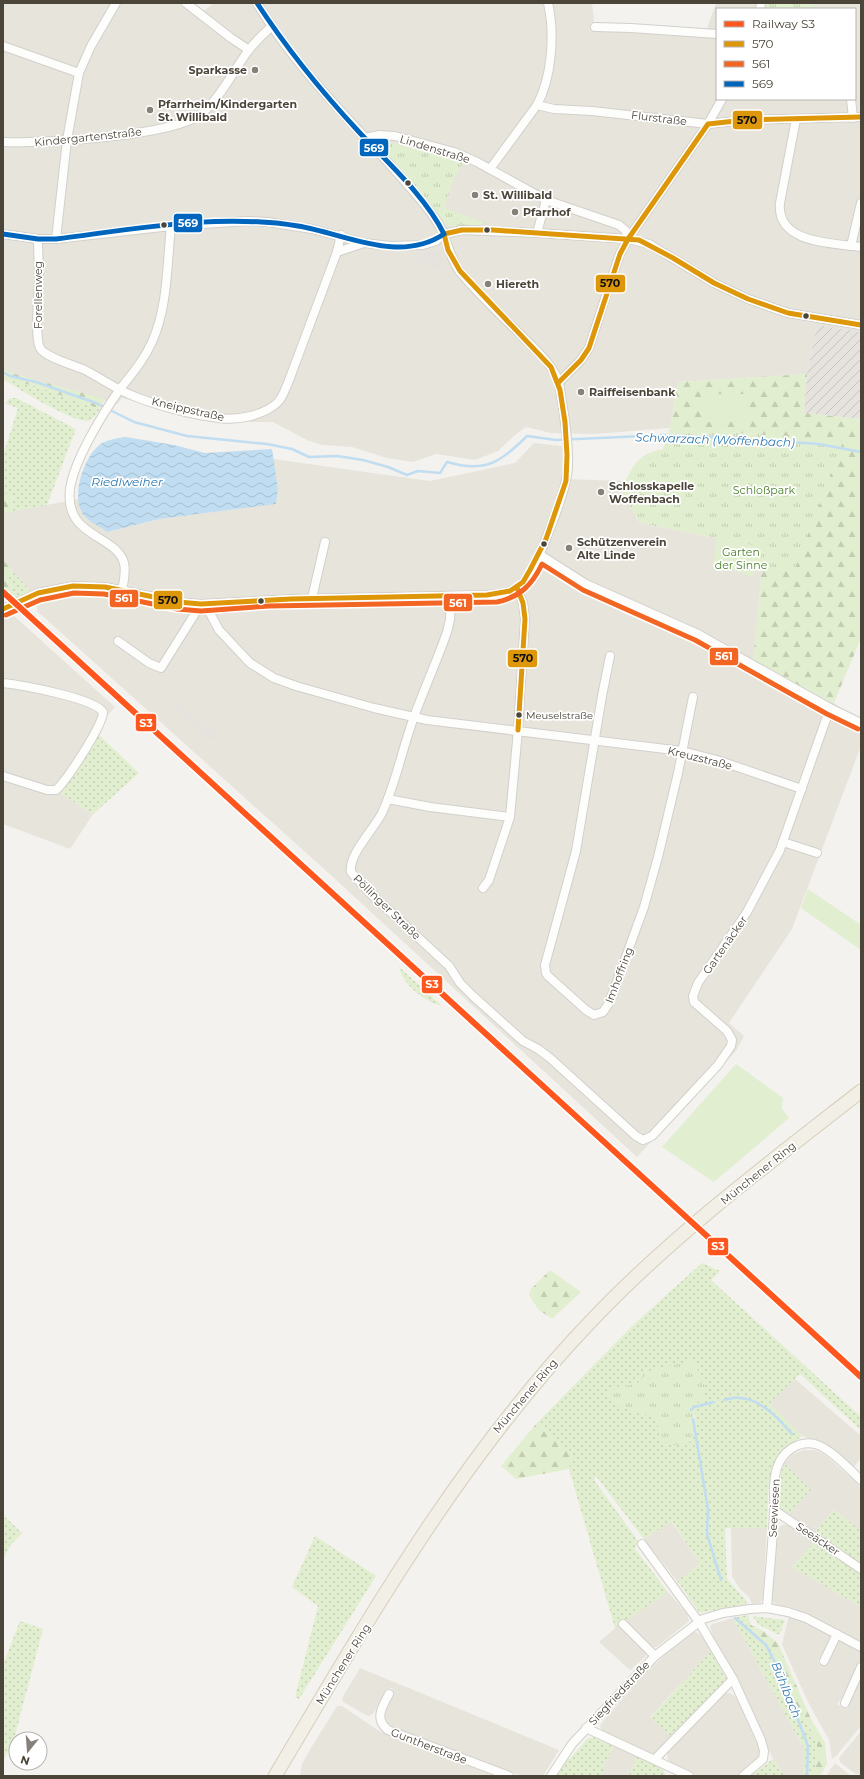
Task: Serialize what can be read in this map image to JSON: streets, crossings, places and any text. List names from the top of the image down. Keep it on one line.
{"streets":{"main road":["Münchener Ring"],"street":["Flurstraße","Kindergartenstraße","Lindenstraße","Forellenweg","Kneippstraße","Kreuzstraße","Pöllinger Straße","Gartenäcker","Imhoffring","Seewiesen","Seeäcker","Siegfriedstraße","Guntherstraße"]},"crossings":[["Forellenweg","Kneippstraße"],["Kreuzstraße","Pöllinger Straße"],["Kreuzstraße","Gartenäcker"],["Kreuzstraße","Imhoffring"],["Pöllinger Straße","Gartenäcker"],["Seewiesen","Seeäcker"],["Seewiesen","Siegfriedstraße"]],"water":["Schwarzach (Woffenbach)","Riedlweiher","Bühlbach"],"parks":["Schloßpark","Garten der Sinne"],"places":["Sparkasse","Pfarrheim/Kindergarten St. Willibald","St. Willibald","Pfarrhof","Hiereth","Raiffeisenbank","Schlosskapelle Woffenbach","Schützenverein Alte Linde","Meuselstraße"],"lines":["transit line 569","transit line 570","transit line 561","rail line S3"],"legend":["Railway S3","570","561","569"],"north":"bottom"}
